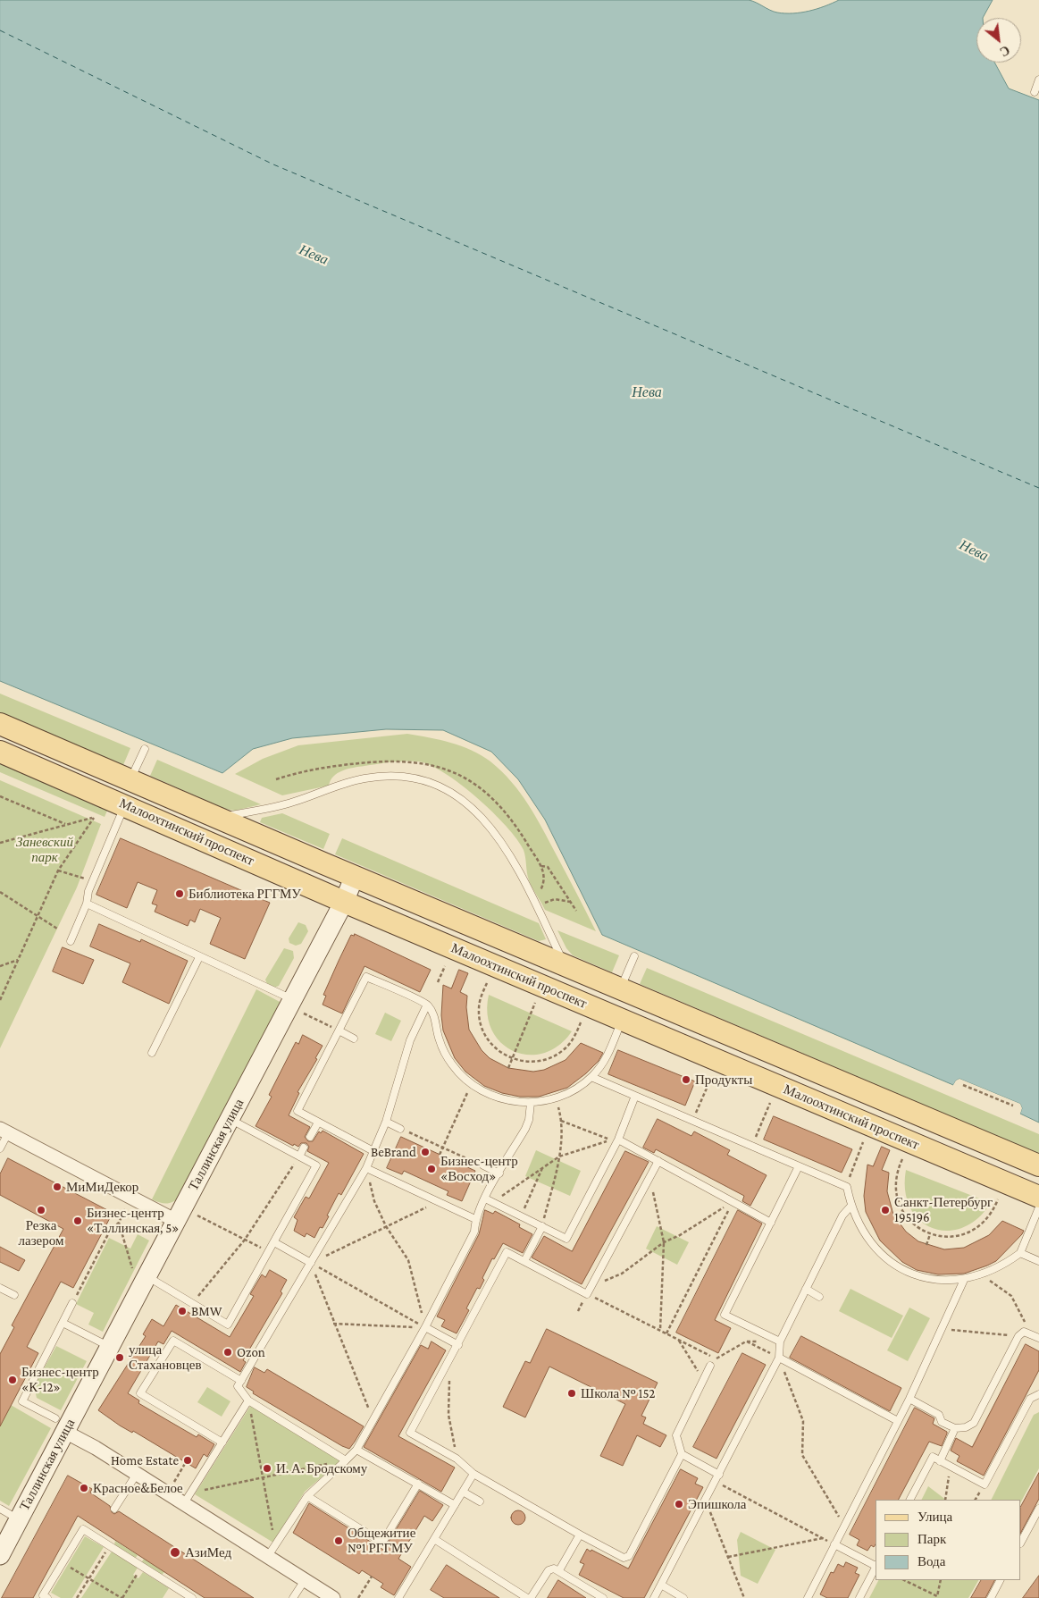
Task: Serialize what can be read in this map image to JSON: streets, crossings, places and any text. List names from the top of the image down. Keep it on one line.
{"streets":{"main road":["Малоохтинский проспект"],"street":["Таллинская улица"]},"crossings":[["Малоохтинский проспект","Таллинская улица"]],"water":["Нева"],"parks":["Заневский парк"],"places":["Библиотека РГГМУ","Продукты","BeBrand","Бизнес-центр «Восход»","МиМиДекор","Резка лазером","Санкт-Петербург 195196","Бизнес-центр «Таллинская, 5»","BMW","Ozon","улица Стахановцев","Бизнес-центр «К-12»","Школа № 152","Home Estate","И. А. Бродскому","Красное&Белое","Эпишкола","Общежитие №1 РГГМУ","АзиМед"],"legend":["Улица","Парк","Вода"],"north":"bottom right"}
